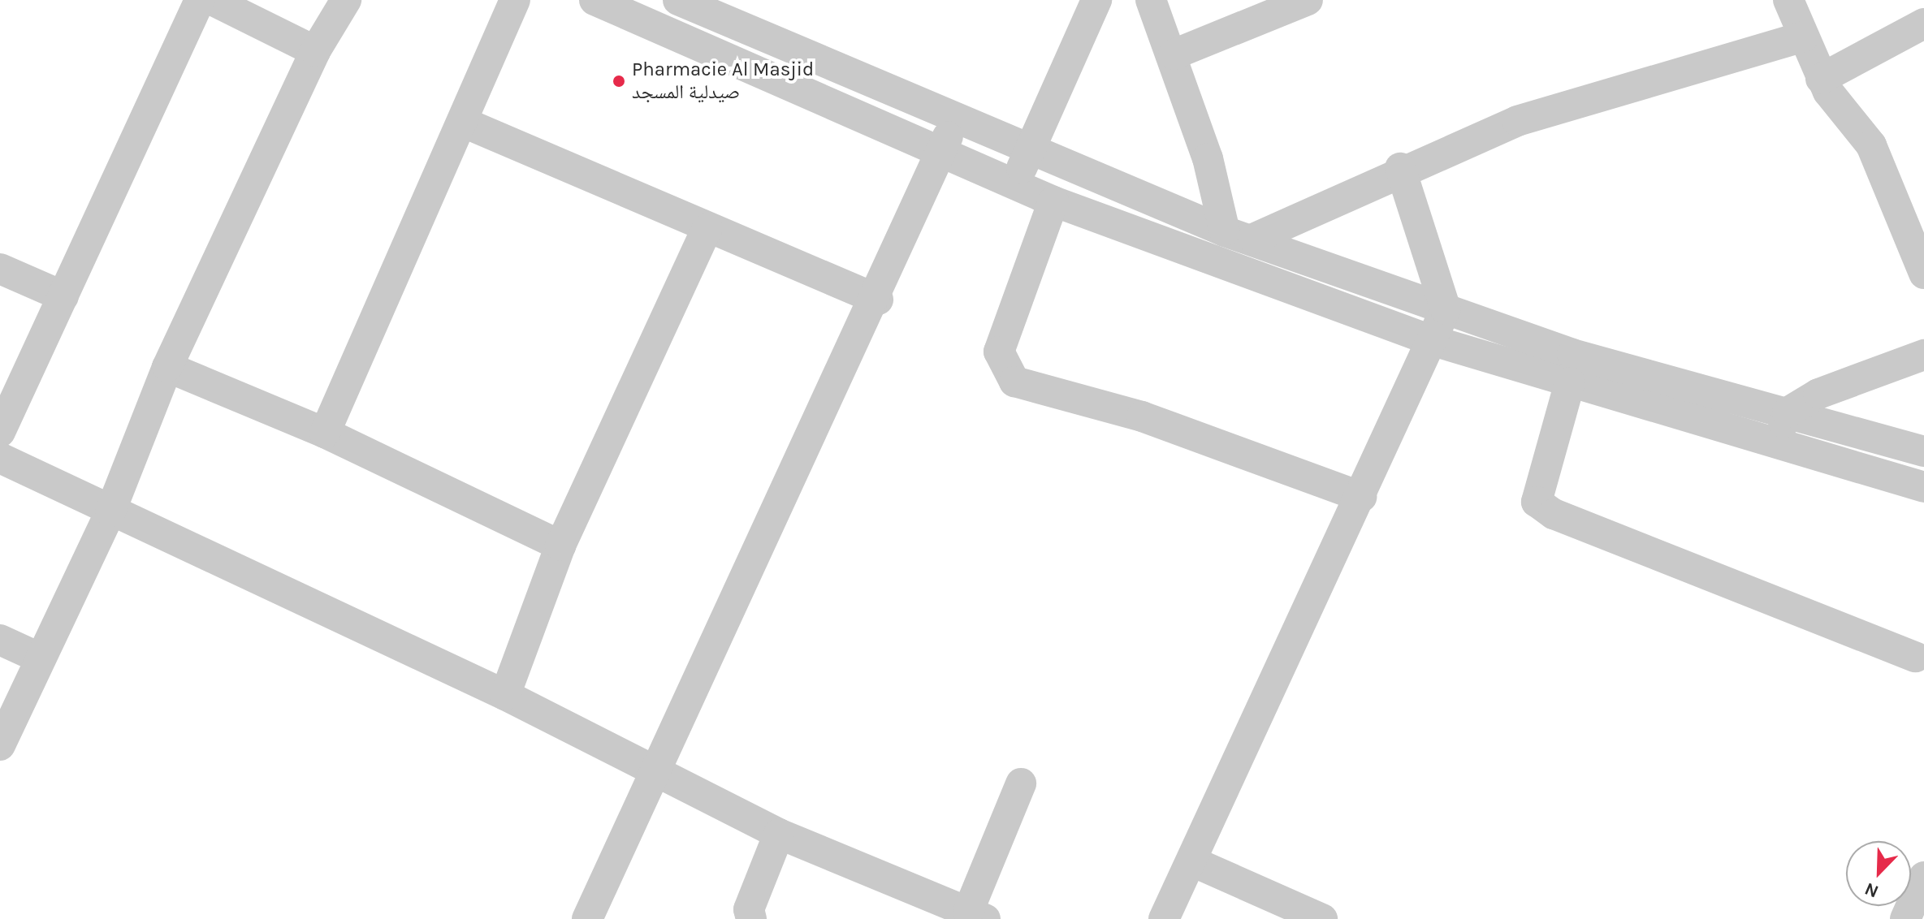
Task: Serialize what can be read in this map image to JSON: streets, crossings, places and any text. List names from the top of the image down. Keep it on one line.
{"places":["Pharmacie Al Masjid صيدلية المسجد"],"north":"bottom left"}
